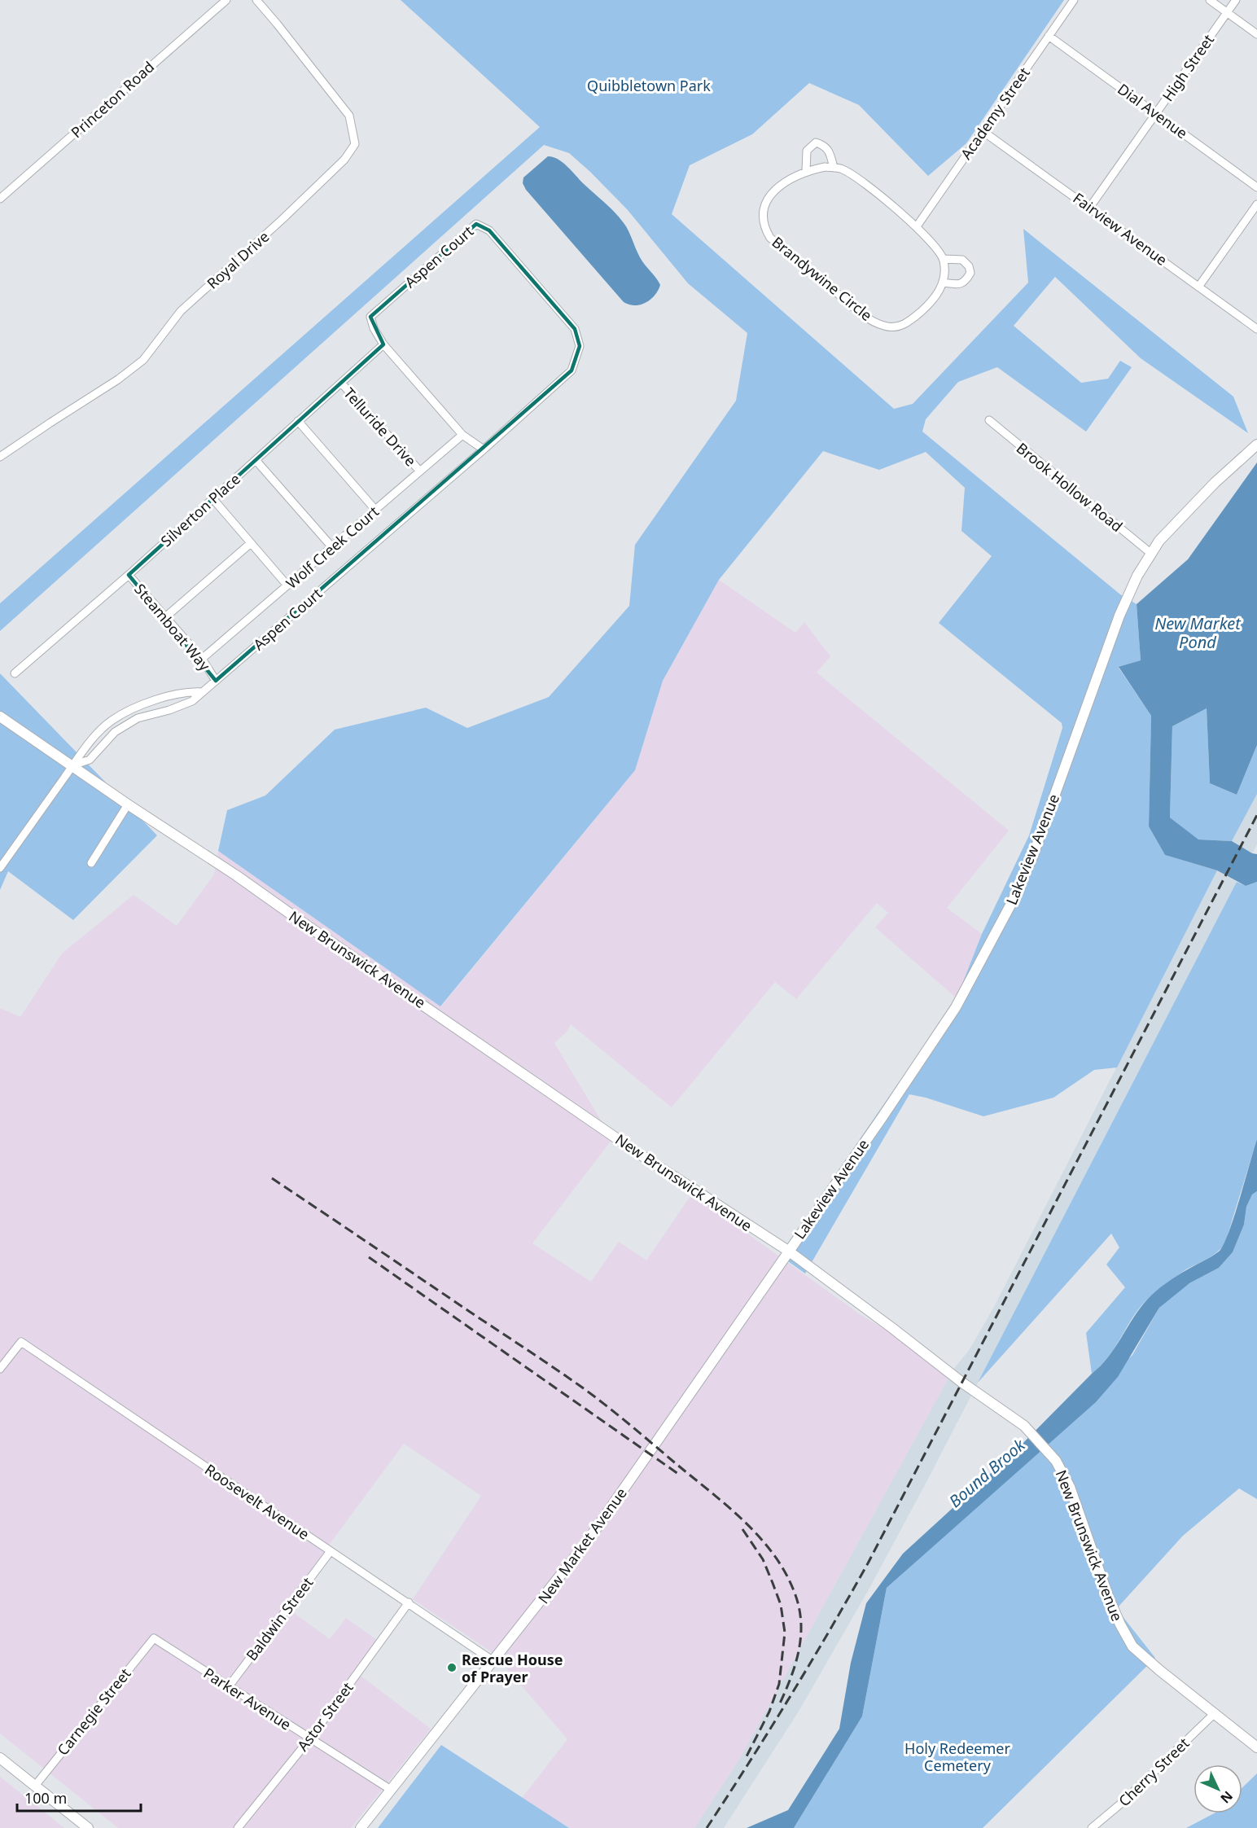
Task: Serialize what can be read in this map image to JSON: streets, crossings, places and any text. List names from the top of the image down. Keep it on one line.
{"streets":{"street":["High Street","Princeton Road","Dial Avenue","Academy Street","Fairview Avenue","Aspen Court","Royal Drive","Brandywine Circle","Telluride Drive","Brook Hollow Road","Silverton Place","Wolf Creek Court","Steamboat Way","Lakeview Avenue","New Brunswick Avenue","Roosevelt Avenue","New Market Avenue","Baldwin Street","Parker Avenue","Carnegie Street","Astor Street","Cherry Street"]},"crossings":[["High Street","Dial Avenue"],["High Street","Fairview Avenue"],["Dial Avenue","Academy Street"],["Academy Street","Fairview Avenue"],["Academy Street","Brandywine Circle"],["Aspen Court","Silverton Place"],["Aspen Court","Wolf Creek Court"],["Aspen Court","Steamboat Way"],["Aspen Court","New Brunswick Avenue"],["Telluride Drive","Silverton Place"],["Telluride Drive","Wolf Creek Court"],["Brook Hollow Road","Lakeview Avenue"],["Silverton Place","Steamboat Way"],["Wolf Creek Court","Steamboat Way"],["Lakeview Avenue","New Brunswick Avenue"],["Lakeview Avenue","New Market Avenue"],["New Brunswick Avenue","New Market Avenue"],["New Brunswick Avenue","Cherry Street"],["Roosevelt Avenue","New Market Avenue"],["Roosevelt Avenue","Baldwin Street"],["Roosevelt Avenue","Astor Street"],["New Market Avenue","Parker Avenue"],["Baldwin Street","Parker Avenue"],["Parker Avenue","Carnegie Street"],["Parker Avenue","Astor Street"]],"water":["New Market Pond","Bound Brook"],"parks":["Quibbletown Park","Holy Redeemer Cemetery"],"places":["Rescue House of Prayer"],"scale_bar":"100 m","north":"bottom right"}
